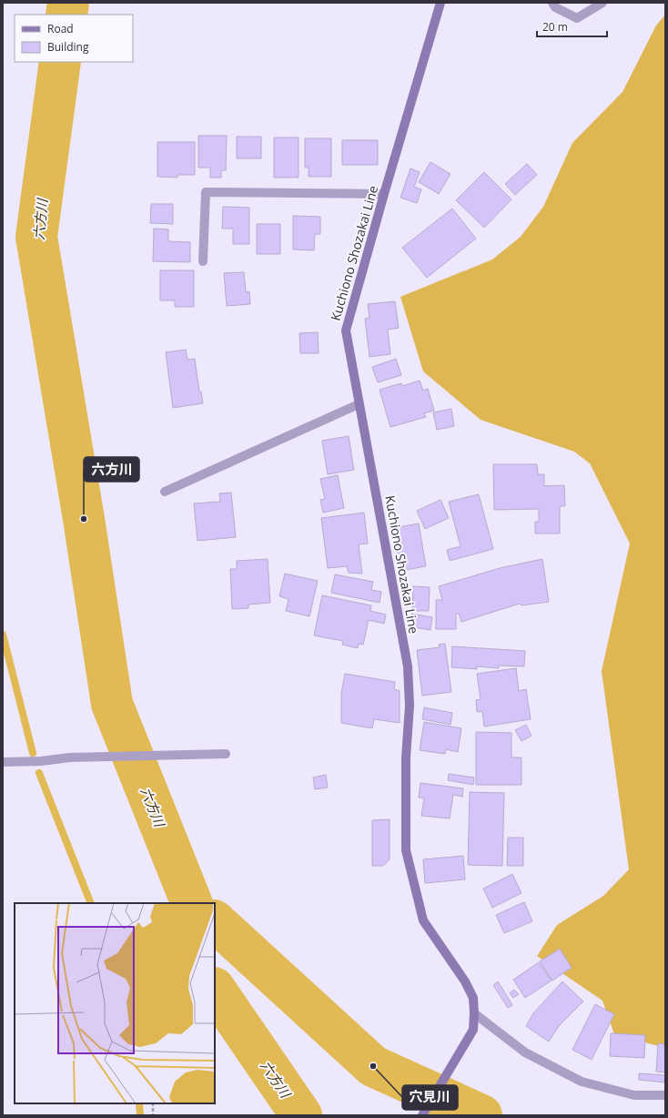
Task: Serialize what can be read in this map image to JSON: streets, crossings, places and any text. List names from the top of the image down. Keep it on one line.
{"streets":{"main road":["Kuchiono Shozakai Line"]},"water":["六方川"],"places":["六方川","穴見川"],"legend":["Road","Building"],"scale_bar":"20 m"}
